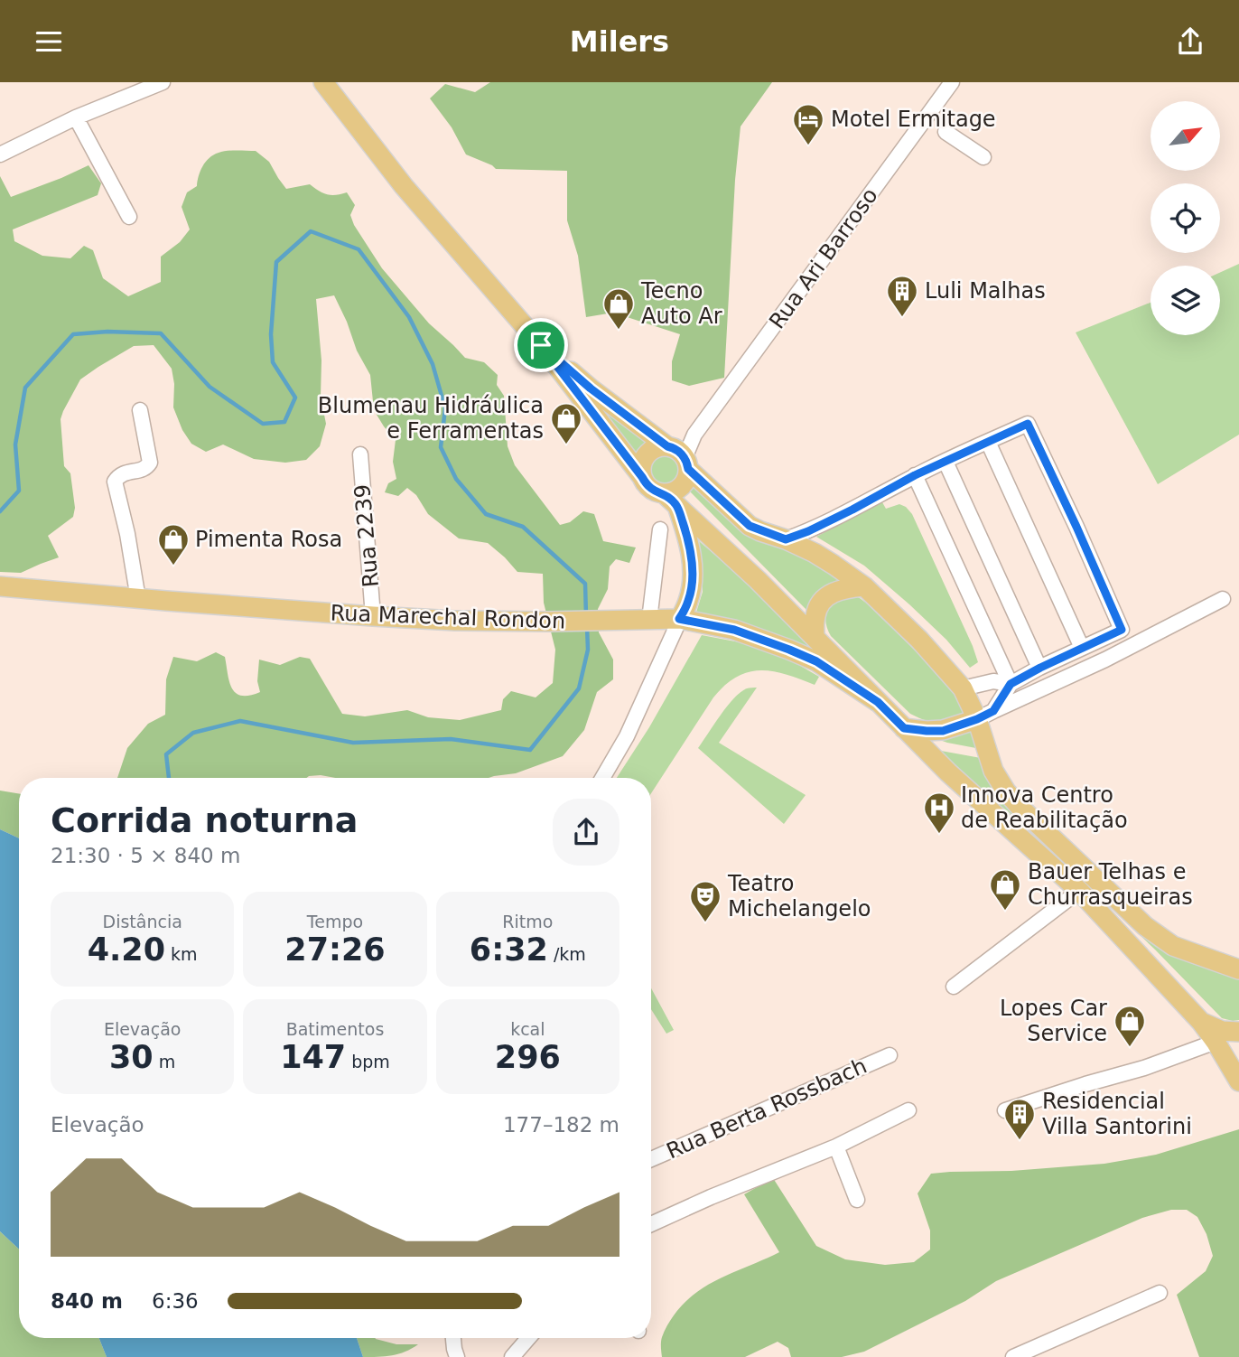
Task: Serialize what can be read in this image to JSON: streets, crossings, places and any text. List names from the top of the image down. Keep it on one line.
{"streets":{"main road":["Rua Marechal Rondon"],"street":["Rua Ari Barroso","Rua 2239","Rua Berta Rossbach"]},"crossings":[["Rua 2239","Rua Marechal Rondon"]],"places":{"hotel":["Motel Ermitage"],"building":["Luli Malhas","Residencial Villa Santorini"],"shop":["Tecno Auto Ar","Blumenau Hidráulica e Ferramentas","Pimenta Rosa","Bauer Telhas e Churrasqueiras","Lopes Car Service"],"hospital":["Innova Centro de Reabilitação"],"theatre":["Teatro Michelangelo"]},"north":"top right","page":{"header":"Milers","heading":["Corrida noturna","21:30 · 5 × 840 m"],"stats":[["Distância","4.20 km"],["Tempo","27:26"],["Ritmo","6:32 /km"],["Elevação","30 m"],["Batimentos","147 bpm"],["kcal","296"]],"chart":["Elevação","177–182 m"],"list":[{"name":"840 m","note":"6:36"}]}}
